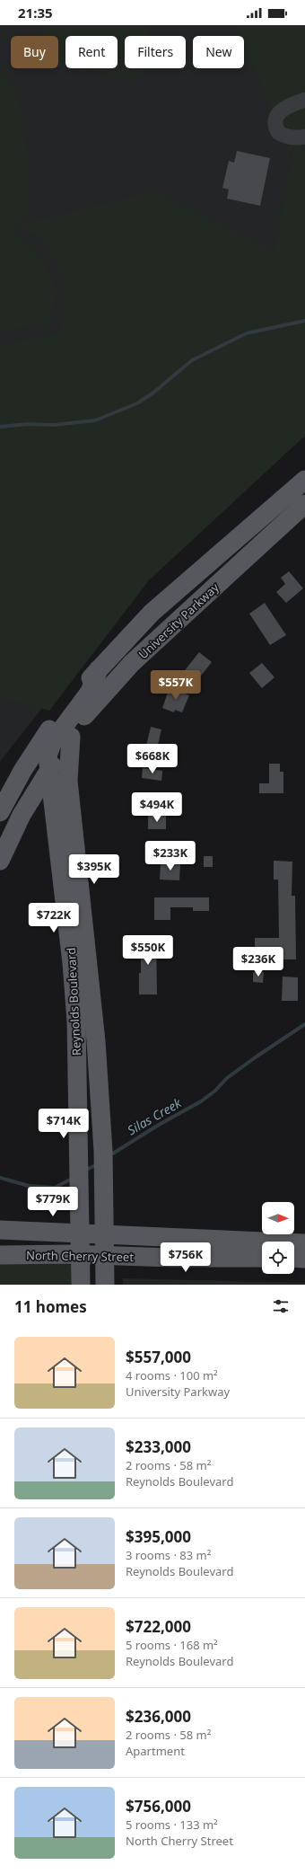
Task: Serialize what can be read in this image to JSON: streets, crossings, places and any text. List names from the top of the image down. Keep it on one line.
{"streets":{"main road":["University Parkway","Reynolds Boulevard","North Cherry Street"]},"crossings":[["University Parkway","Reynolds Boulevard"],["Reynolds Boulevard","North Cherry Street"]],"water":["Silas Creek"],"north":"right","page":{"status":"21:35","chip":["Buy","Rent","Filters","New"],"price":["$557K","$668K","$494K","$233K","$395K","$722K","$550K","$236K","$714K","$779K","$756K"],"heading":"11 homes","list":[{"name":"$557,000","note":"4 rooms · 100 m² · University Parkway"},{"name":"$233,000","note":"2 rooms · 58 m² · Reynolds Boulevard"},{"name":"$395,000","note":"3 rooms · 83 m² · Reynolds Boulevard"},{"name":"$722,000","note":"5 rooms · 168 m² · Reynolds Boulevard"},{"name":"$236,000","note":"2 rooms · 58 m² · Apartment"},{"name":"$756,000","note":"5 rooms · 133 m² · North Cherry Street"}]}}
